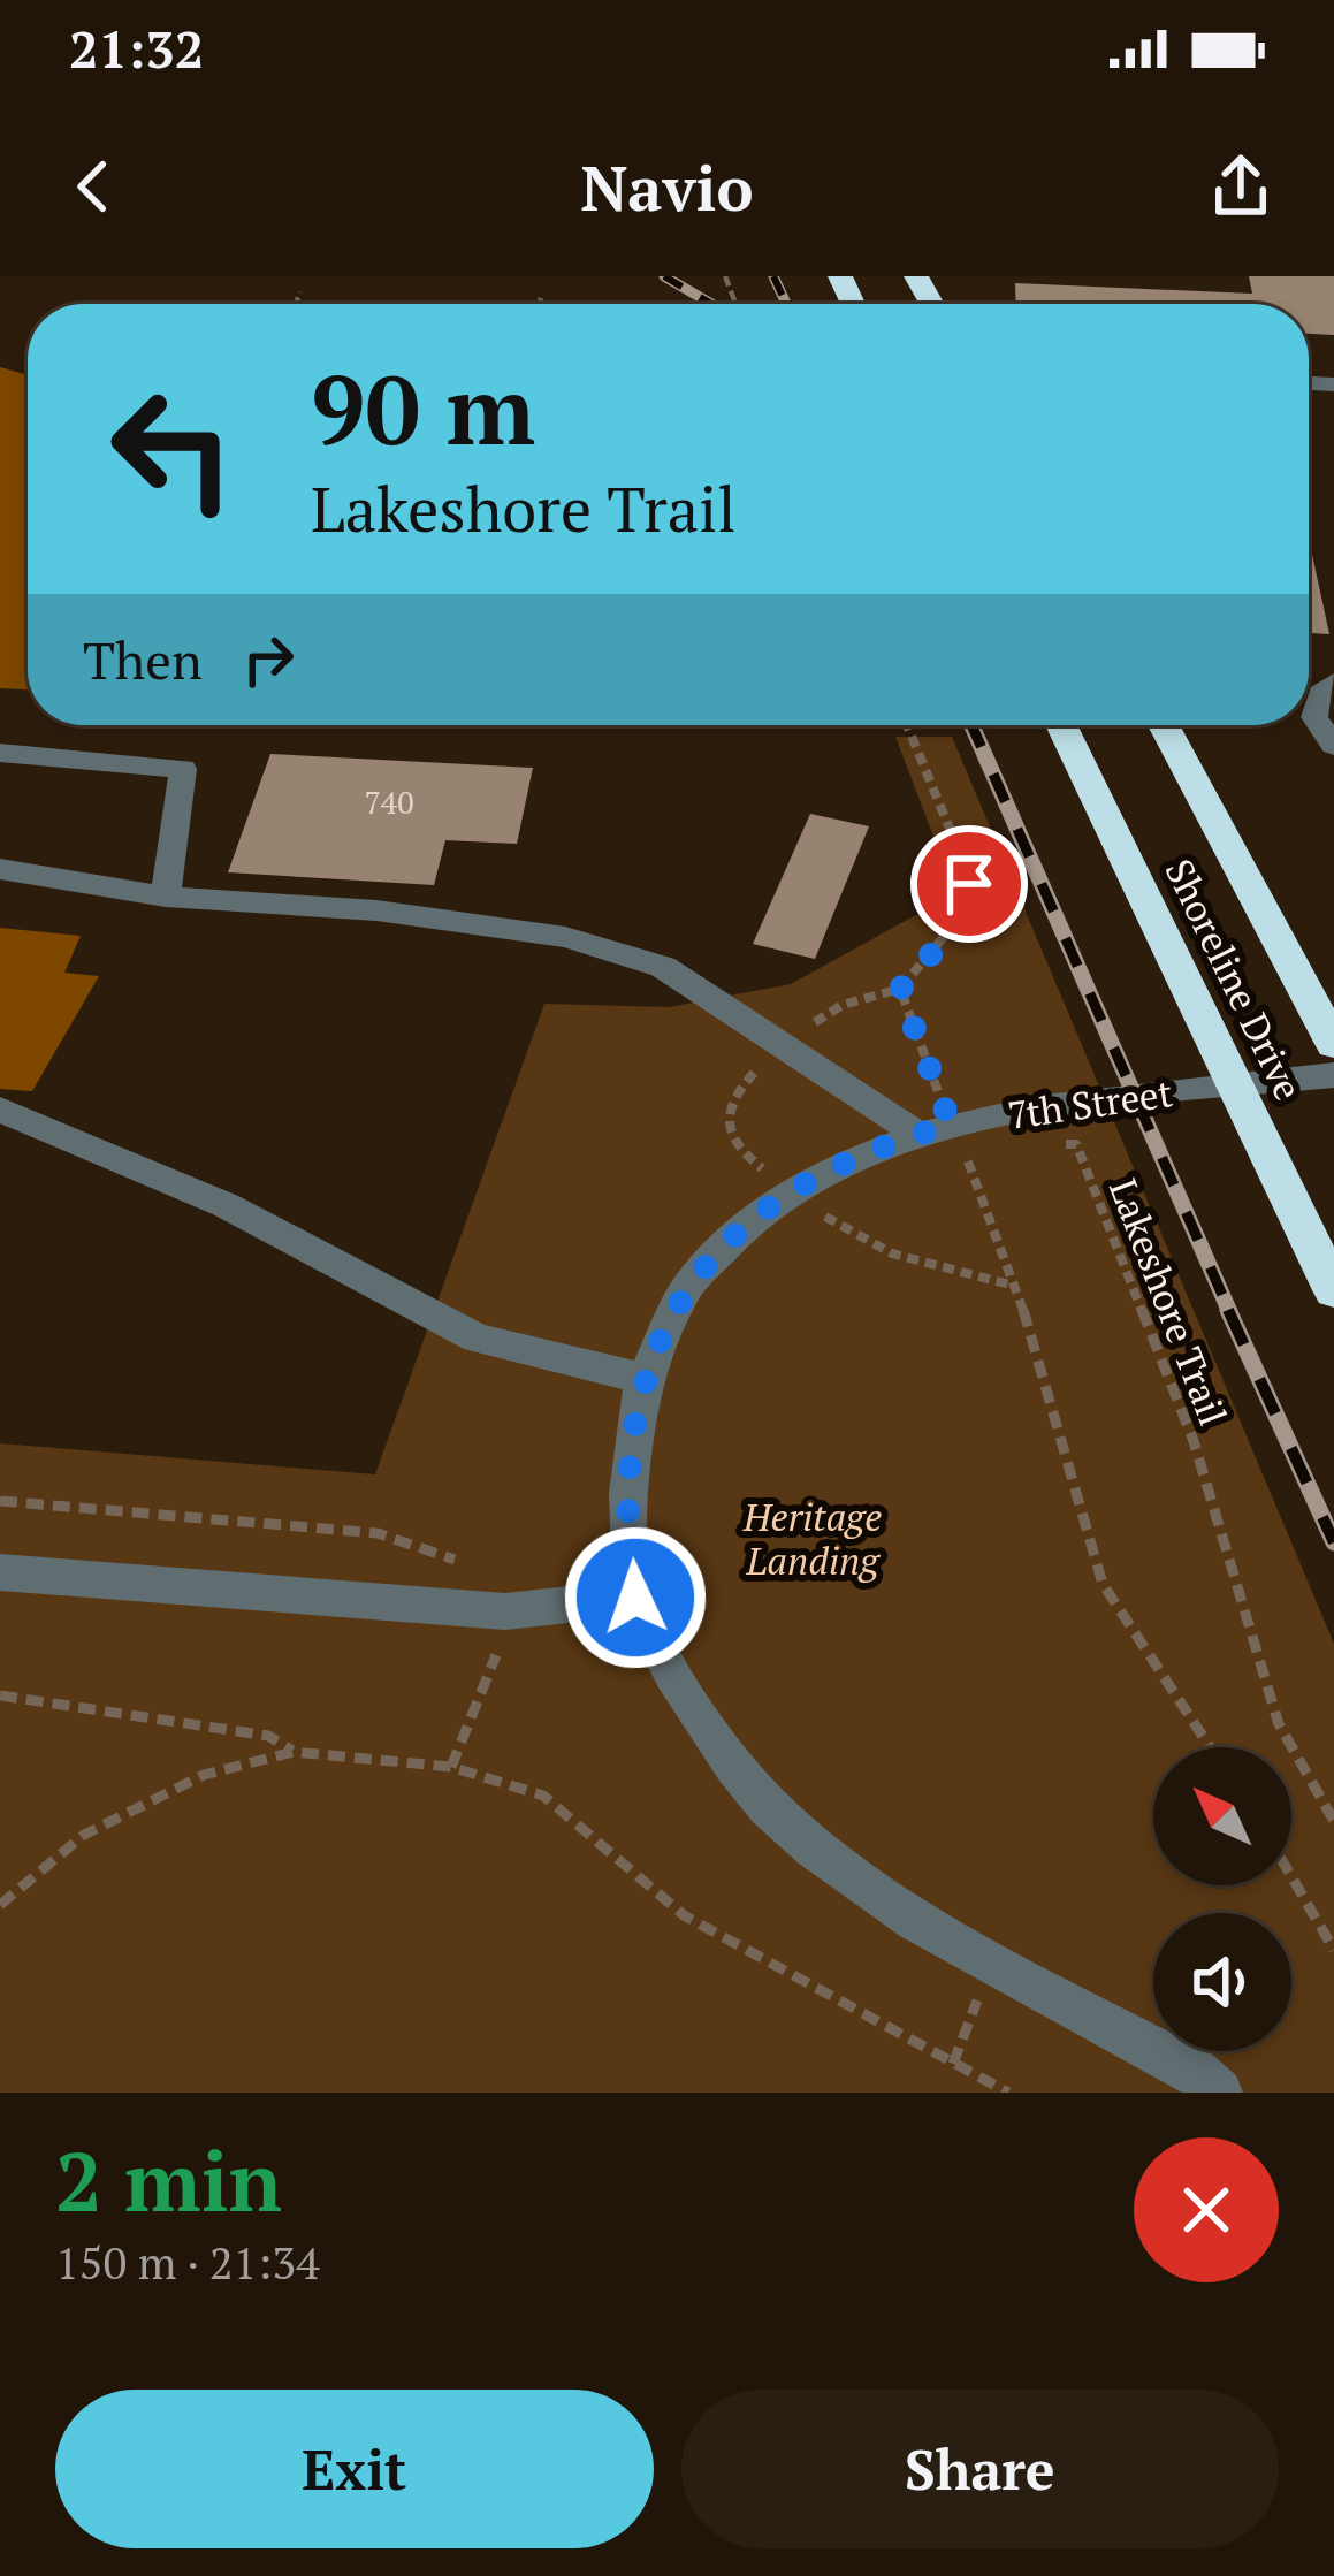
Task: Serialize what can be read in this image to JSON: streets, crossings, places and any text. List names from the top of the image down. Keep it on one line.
{"streets":{"highway":["Shoreline Drive"],"street":["7th Street"],"path":["Lakeshore Trail"]},"crossings":[["Shoreline Drive","7th Street"]],"parks":["Heritage Landing"],"house_numbers":["740"],"north":"top left","page":{"status":"21:32","header":"Navio","turn":["90 m","Lakeshore Trail"],"then":"Then","heading":["2 min","150 m · 21:34"],"buttons":["Exit","Share"]}}
